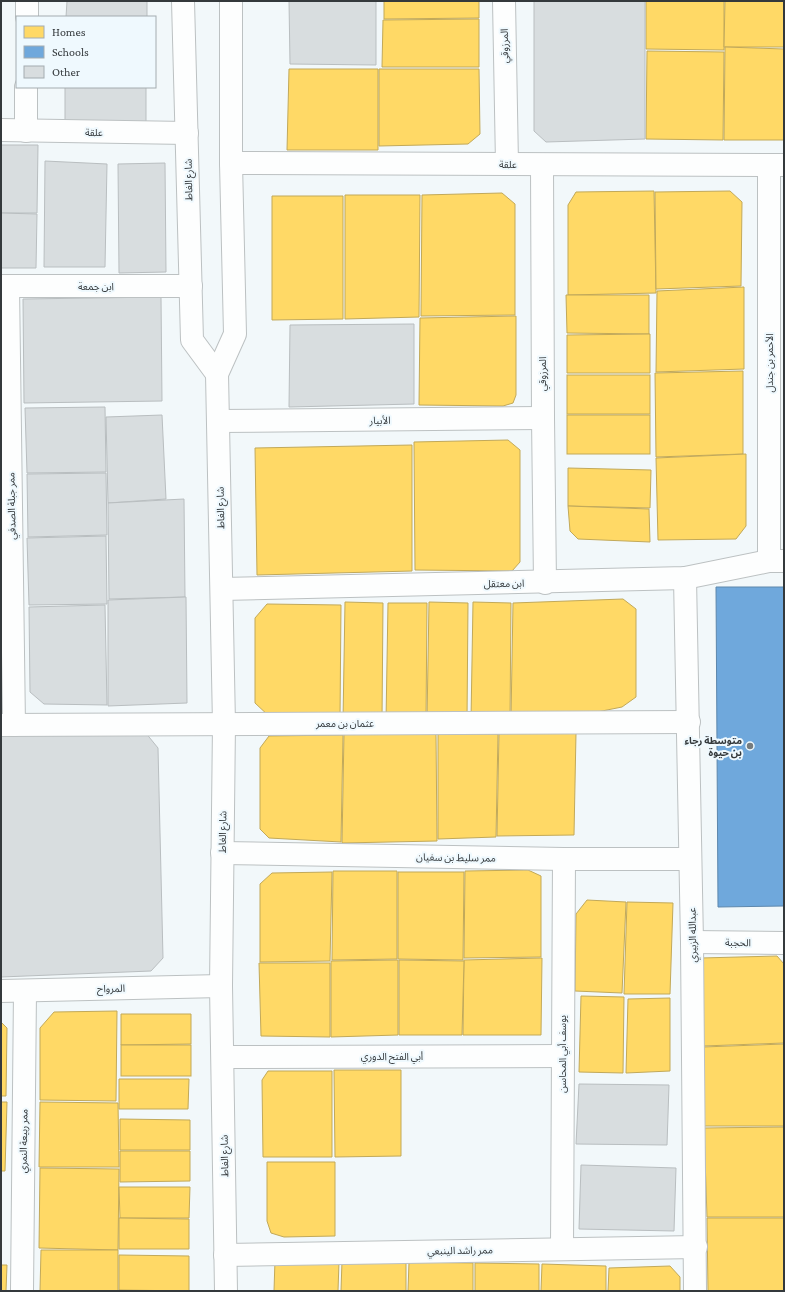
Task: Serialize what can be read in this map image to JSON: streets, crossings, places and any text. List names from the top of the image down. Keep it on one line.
{"streets":{"street":["المرزوقي","علقة","شارع الغاط","ابن جمعة","الأحمر بن جندل","الأبيار","ممر جبلة الصدفي","ابن معتقل","عثمان بن معمر","ممر سليط بن سفيان","عبدالله الزبيري","الحجبة","المرواح","يوسف أبي المحاسن","أبي الفتح الدوري","ممر ربيعة النمري","ممر راشد الينبعي"]},"crossings":[["المرزوقي","علقة"],["المرزوقي","الأبيار"],["المرزوقي","ابن معتقل"],["علقة","شارع الغاط"],["علقة","الأحمر بن جندل"],["شارع الغاط","ابن جمعة"],["شارع الغاط","الأبيار"],["شارع الغاط","ابن معتقل"],["شارع الغاط","عثمان بن معمر"],["شارع الغاط","ممر سليط بن سفيان"],["شارع الغاط","المرواح"],["شارع الغاط","أبي الفتح الدوري"],["شارع الغاط","ممر راشد الينبعي"],["ابن جمعة","ممر جبلة الصدفي"],["الأحمر بن جندل","ابن معتقل"],["ممر جبلة الصدفي","عثمان بن معمر"],["ابن معتقل","عبدالله الزبيري"],["عثمان بن معمر","عبدالله الزبيري"],["ممر سليط بن سفيان","عبدالله الزبيري"],["ممر سليط بن سفيان","يوسف أبي المحاسن"],["عبدالله الزبيري","الحجبة"],["عبدالله الزبيري","ممر راشد الينبعي"],["المرواح","ممر ربيعة النمري"],["يوسف أبي المحاسن","أبي الفتح الدوري"],["يوسف أبي المحاسن","ممر راشد الينبعي"]],"places":["متوسطة رجاء بن حيوة"],"legend":["Homes","Schools","Other"]}
